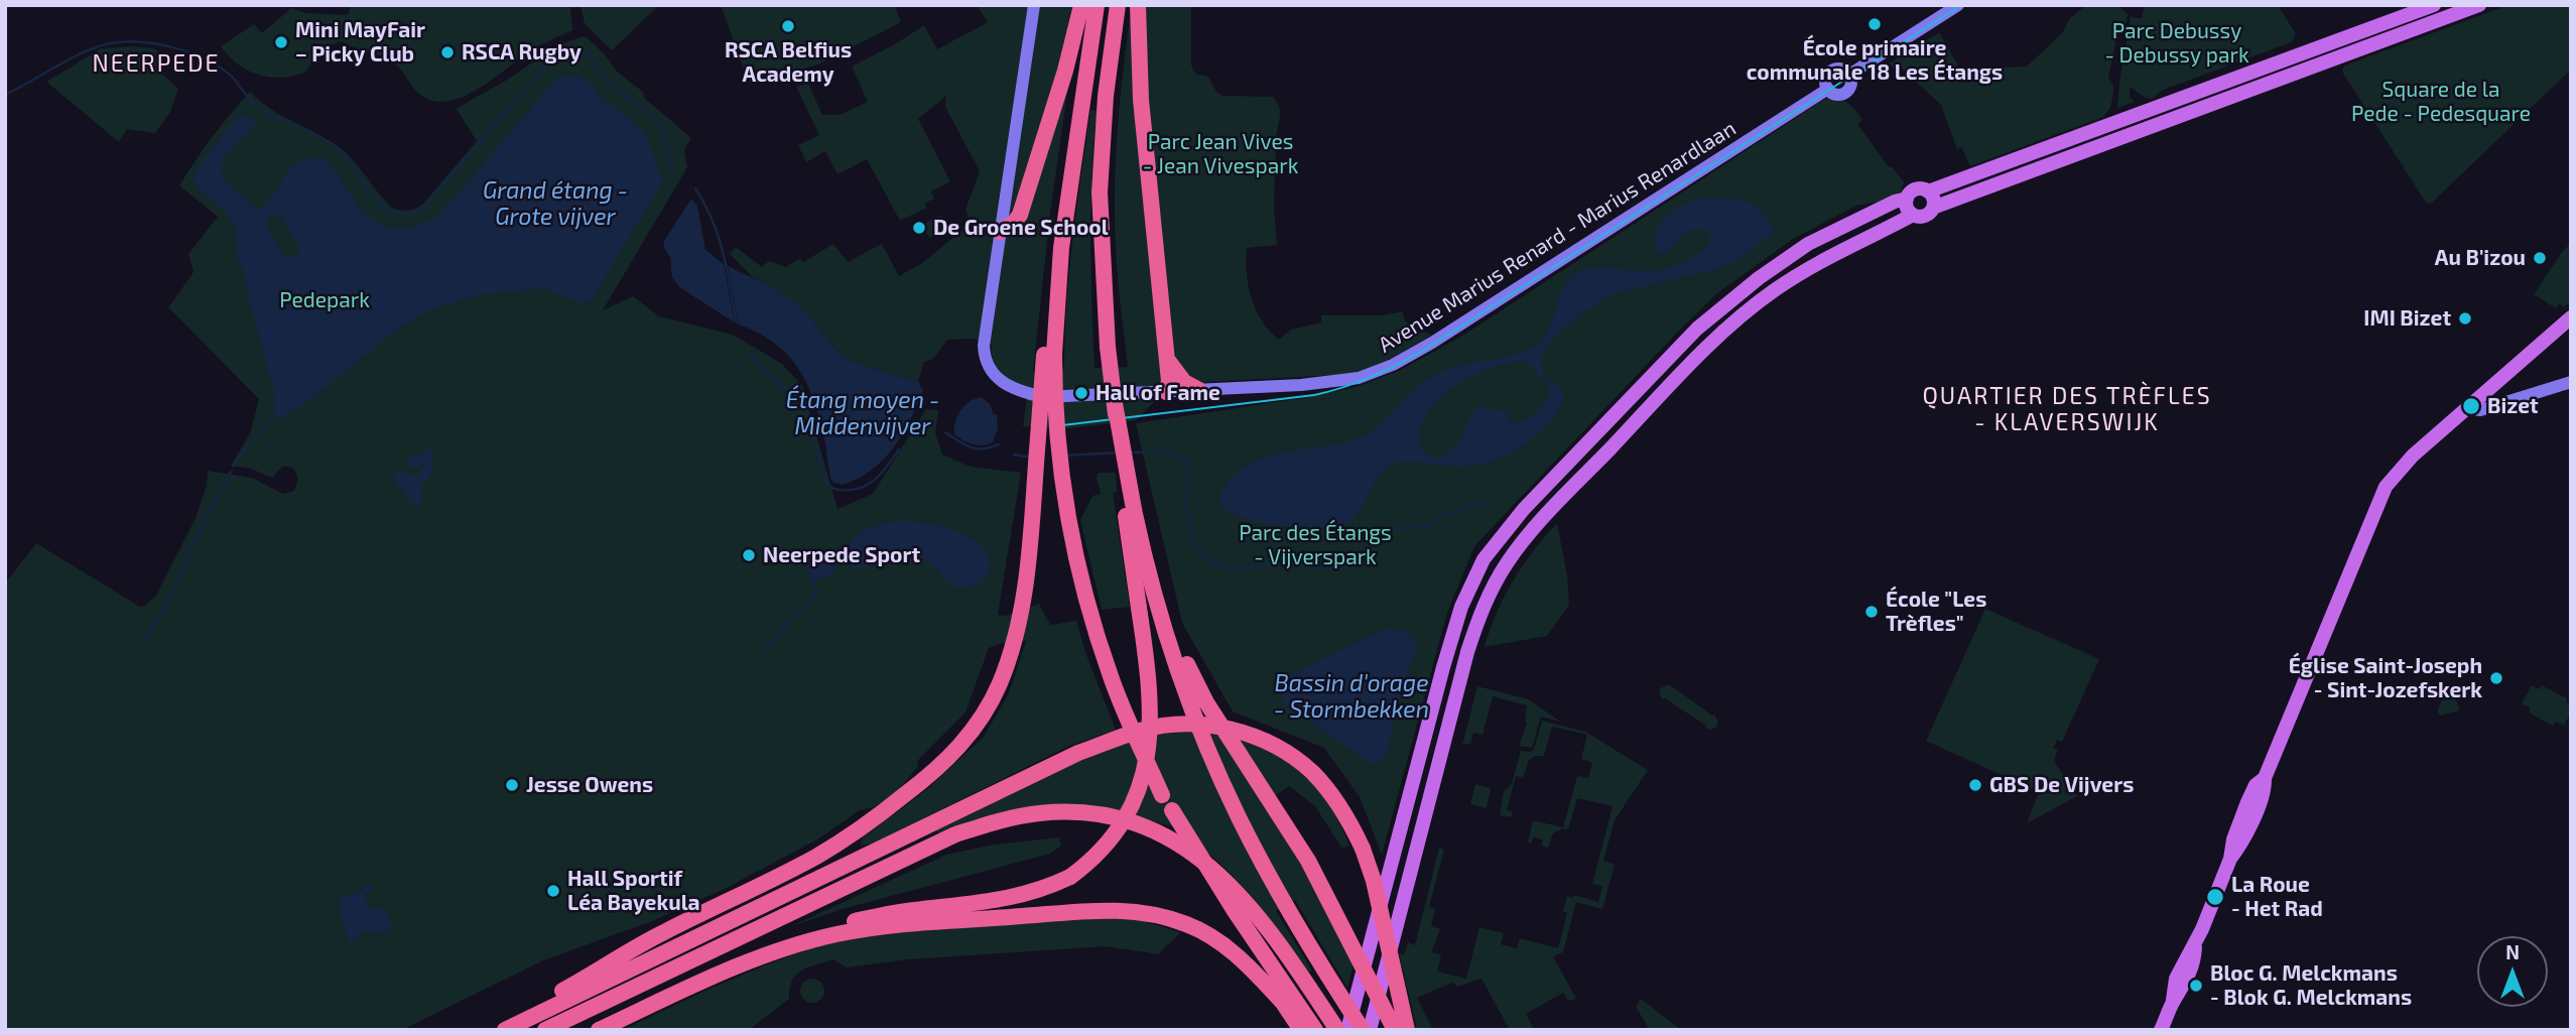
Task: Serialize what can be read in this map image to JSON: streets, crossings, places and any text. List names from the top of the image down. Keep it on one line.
{"streets":{"street":["Avenue Marius Renard - Marius Renardlaan"]},"districts":["NEERPEDE","QUARTIER DES TRÈFLES - KLAVERSWIJK"],"water":["Grand étang - Grote vijver","Étang moyen - Middenvijver","Bassin d'orage - Stormbekken"],"parks":["Parc Debussy - Debussy park","Square de la Pede - Pedesquare","Parc Jean Vives - Jean Vivespark","Pedepark","Parc des Étangs - Vijverspark"],"places":["École primaire communale 18 Les Étangs","RSCA Belfius Academy","Mini MayFair – Picky Club","RSCA Rugby","De Groene School","Au B'izou","IMI Bizet","Hall of Fame","Bizet","Neerpede Sport","École \"Les Trèfles\"","Église Saint-Joseph - Sint-Jozefskerk","Jesse Owens","GBS De Vijvers","Hall Sportif Léa Bayekula","La Roue - Het Rad","Bloc G. Melckmans - Blok G. Melckmans"],"north":"top"}
